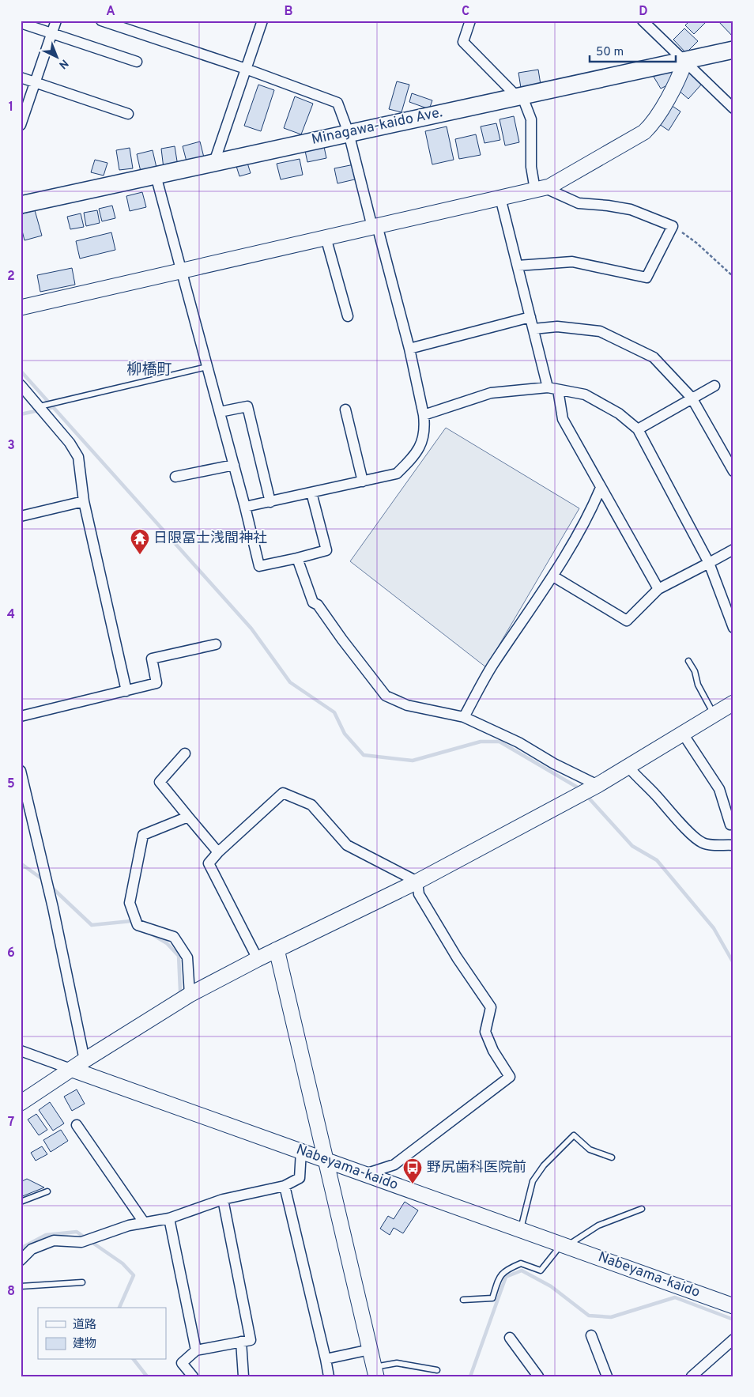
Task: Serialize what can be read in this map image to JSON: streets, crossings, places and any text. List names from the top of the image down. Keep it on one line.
{"streets":{"main road":["Minagawa-kaido Ave."],"street":["Nabeyama-kaido"]},"districts":["柳橋町"],"places":{"temple":["日限冨士浅間神社"],"bus stop":["野尻歯科医院前"]},"legend":["道路","建物"],"scale_bar":"50 m","north":"bottom right","grid":{"columns":["A","B","C","D"],"rows":["1","2","3","4","5","6","7","8"]}}
